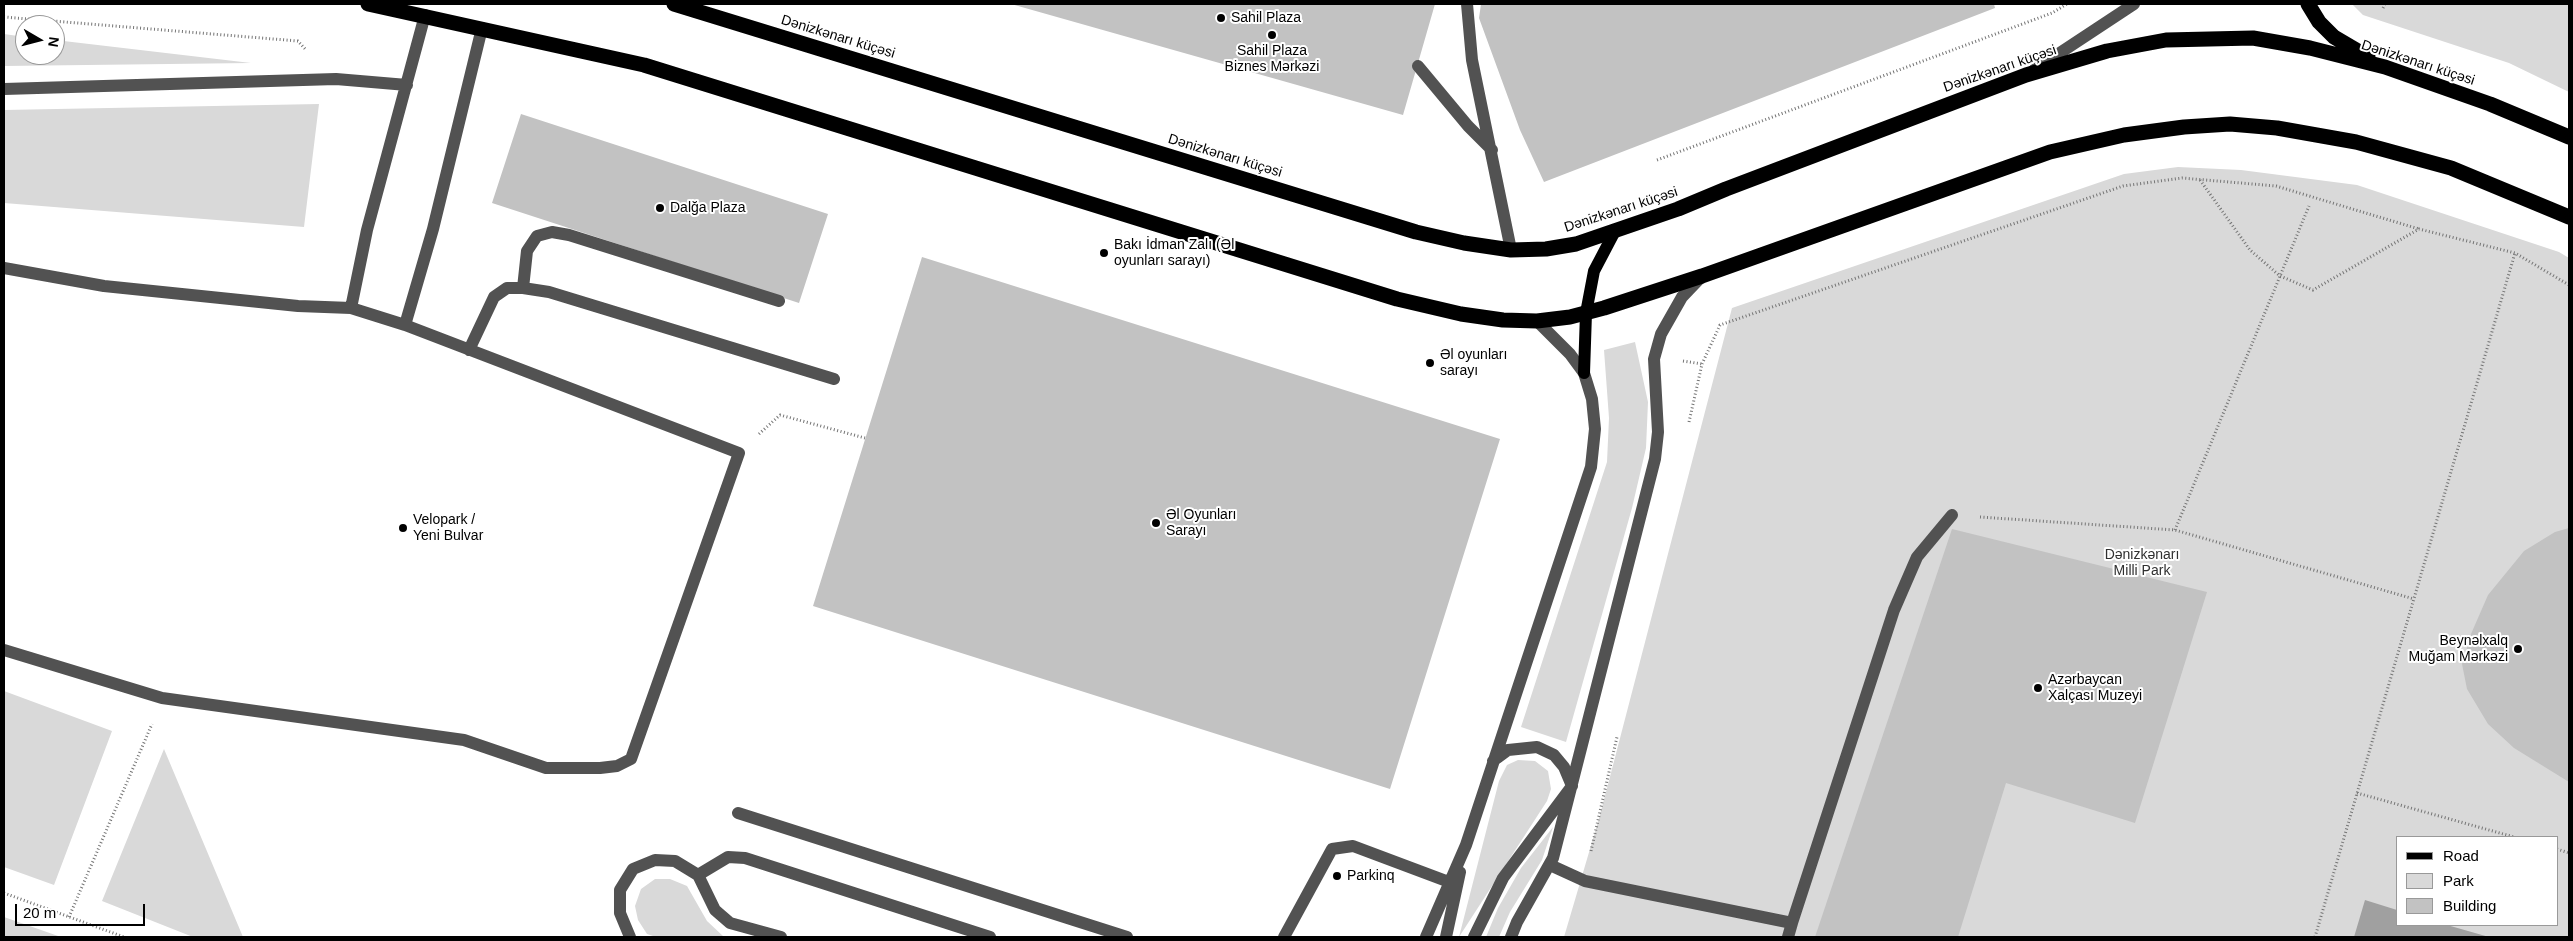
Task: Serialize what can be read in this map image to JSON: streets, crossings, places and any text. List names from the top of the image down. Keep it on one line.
{"streets":{"highway":["Dənizkənarı küçəsi"]},"parks":["Dənizkənarı Milli Park"],"places":["Sahil Plaza","Sahil Plaza Biznes Mərkəzi","Dalğa Plaza","Bakı İdman Zalı (Əl oyunları sarayı)","Əl oyunları sarayı","Əl Oyunları Sarayı","Velopark / Yeni Bulvar","Beynəlxalq Muğam Mərkəzi","Azərbaycan Xalçası Muzeyi","Parkinq"],"legend":["Road","Park","Building"],"scale_bar":"20 m","north":"right"}
